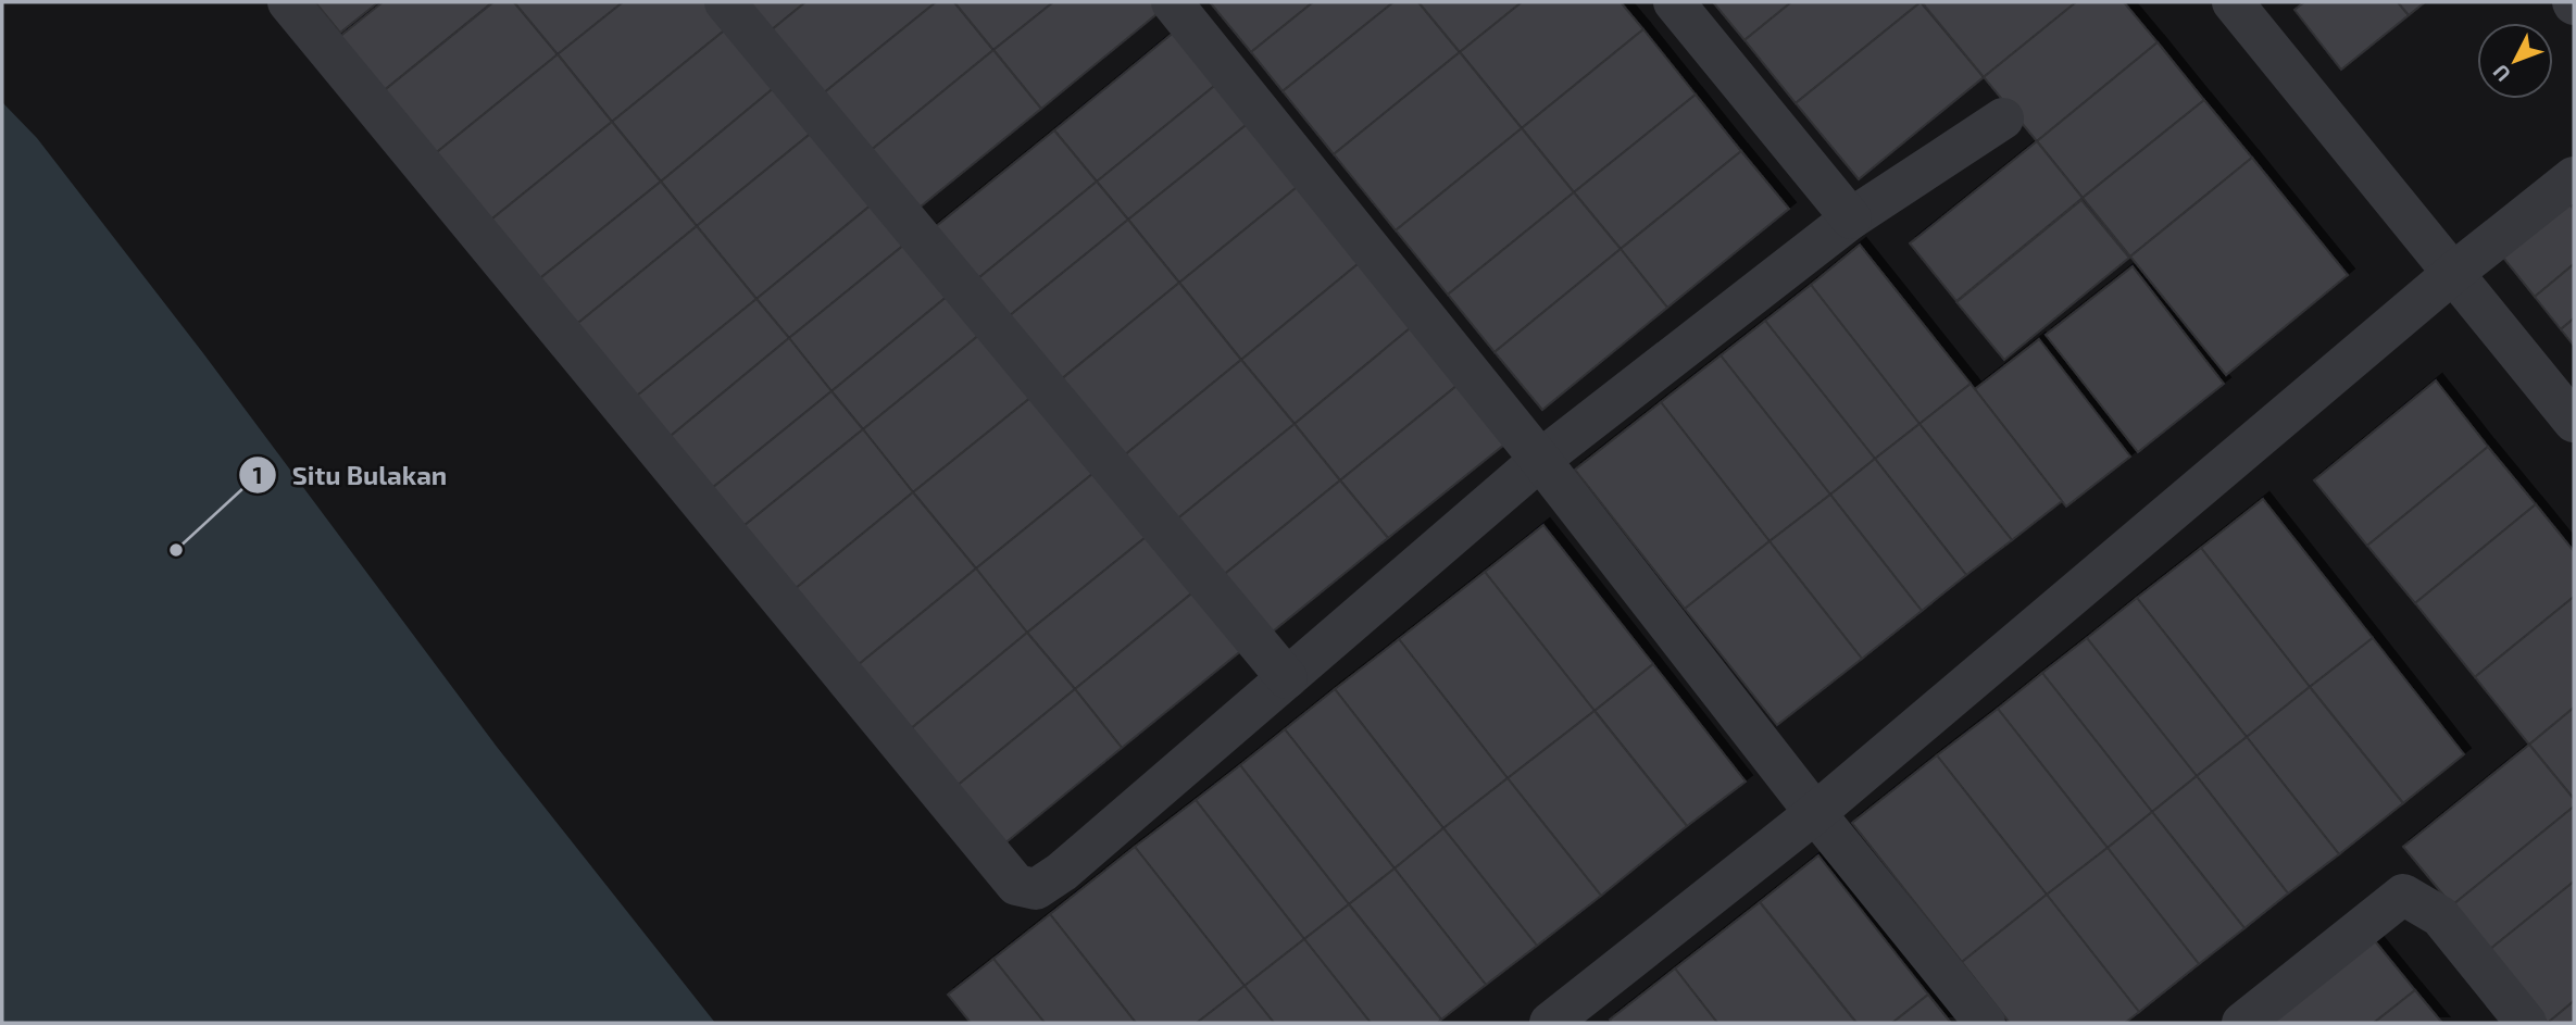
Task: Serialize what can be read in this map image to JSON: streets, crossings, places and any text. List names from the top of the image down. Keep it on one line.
{"places":["Situ Bulakan"],"north":"bottom left"}
